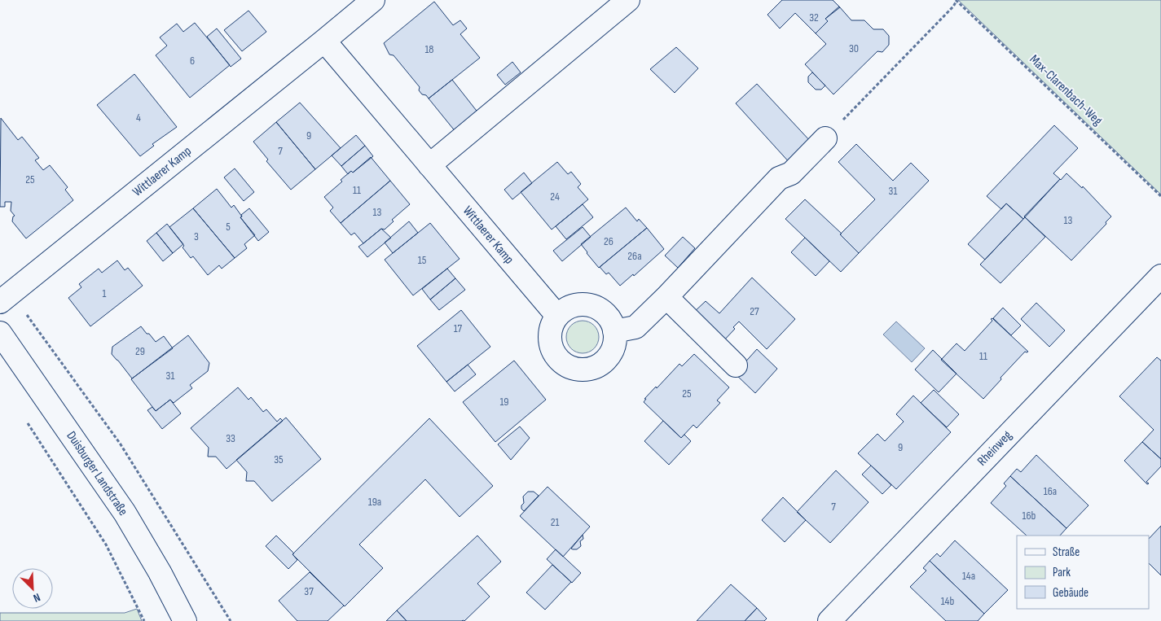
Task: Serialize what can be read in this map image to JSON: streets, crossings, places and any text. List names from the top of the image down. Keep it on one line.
{"streets":{"street":["Wittlaerer Kamp","Rheinweg","Duisburger Landstraße"],"path":["Max-Clarenbach-Weg"]},"house_numbers":["32","30","18","6","4","9","7","25","11","31","24","13","13","5","3","26","26a","15","1","27","17","29","11","31","25","19","33","9","35","16a","19a","7","16b","21","14a","37","14b"],"legend":["Straße","Park","Gebäude"],"north":"bottom right"}
